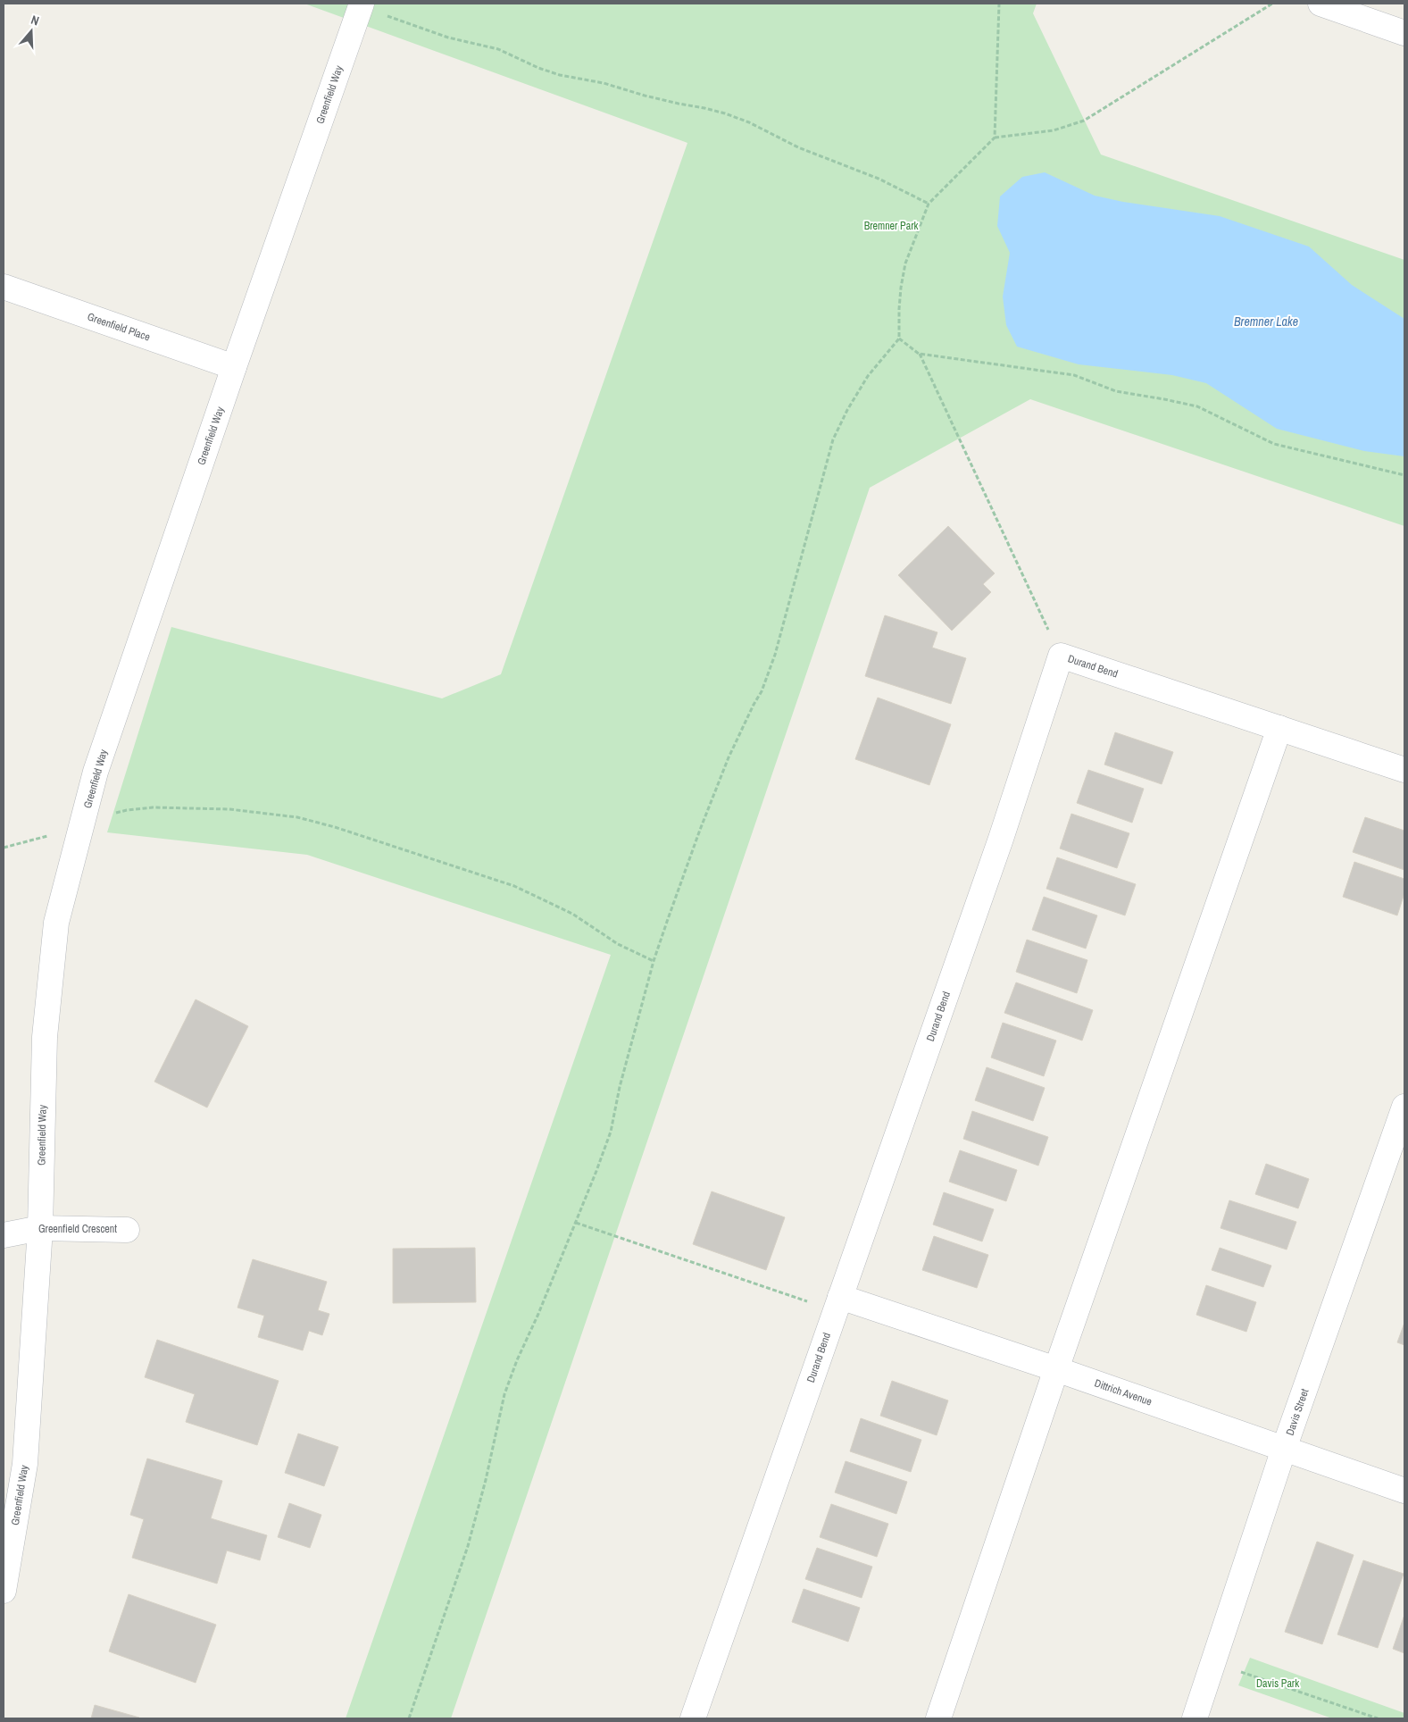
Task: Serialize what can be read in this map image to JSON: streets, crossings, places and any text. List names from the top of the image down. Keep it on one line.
{"streets":{"street":["Greenfield Way","Greenfield Place","Durand Bend","Greenfield Crescent","Dittrich Avenue","Davis Street"]},"crossings":[["Greenfield Way","Greenfield Place"],["Greenfield Way","Greenfield Crescent"],["Durand Bend","Dittrich Avenue"],["Dittrich Avenue","Davis Street"]],"water":["Bremner Lake"],"parks":["Bremner Park","Davis Park"],"north":"top"}
